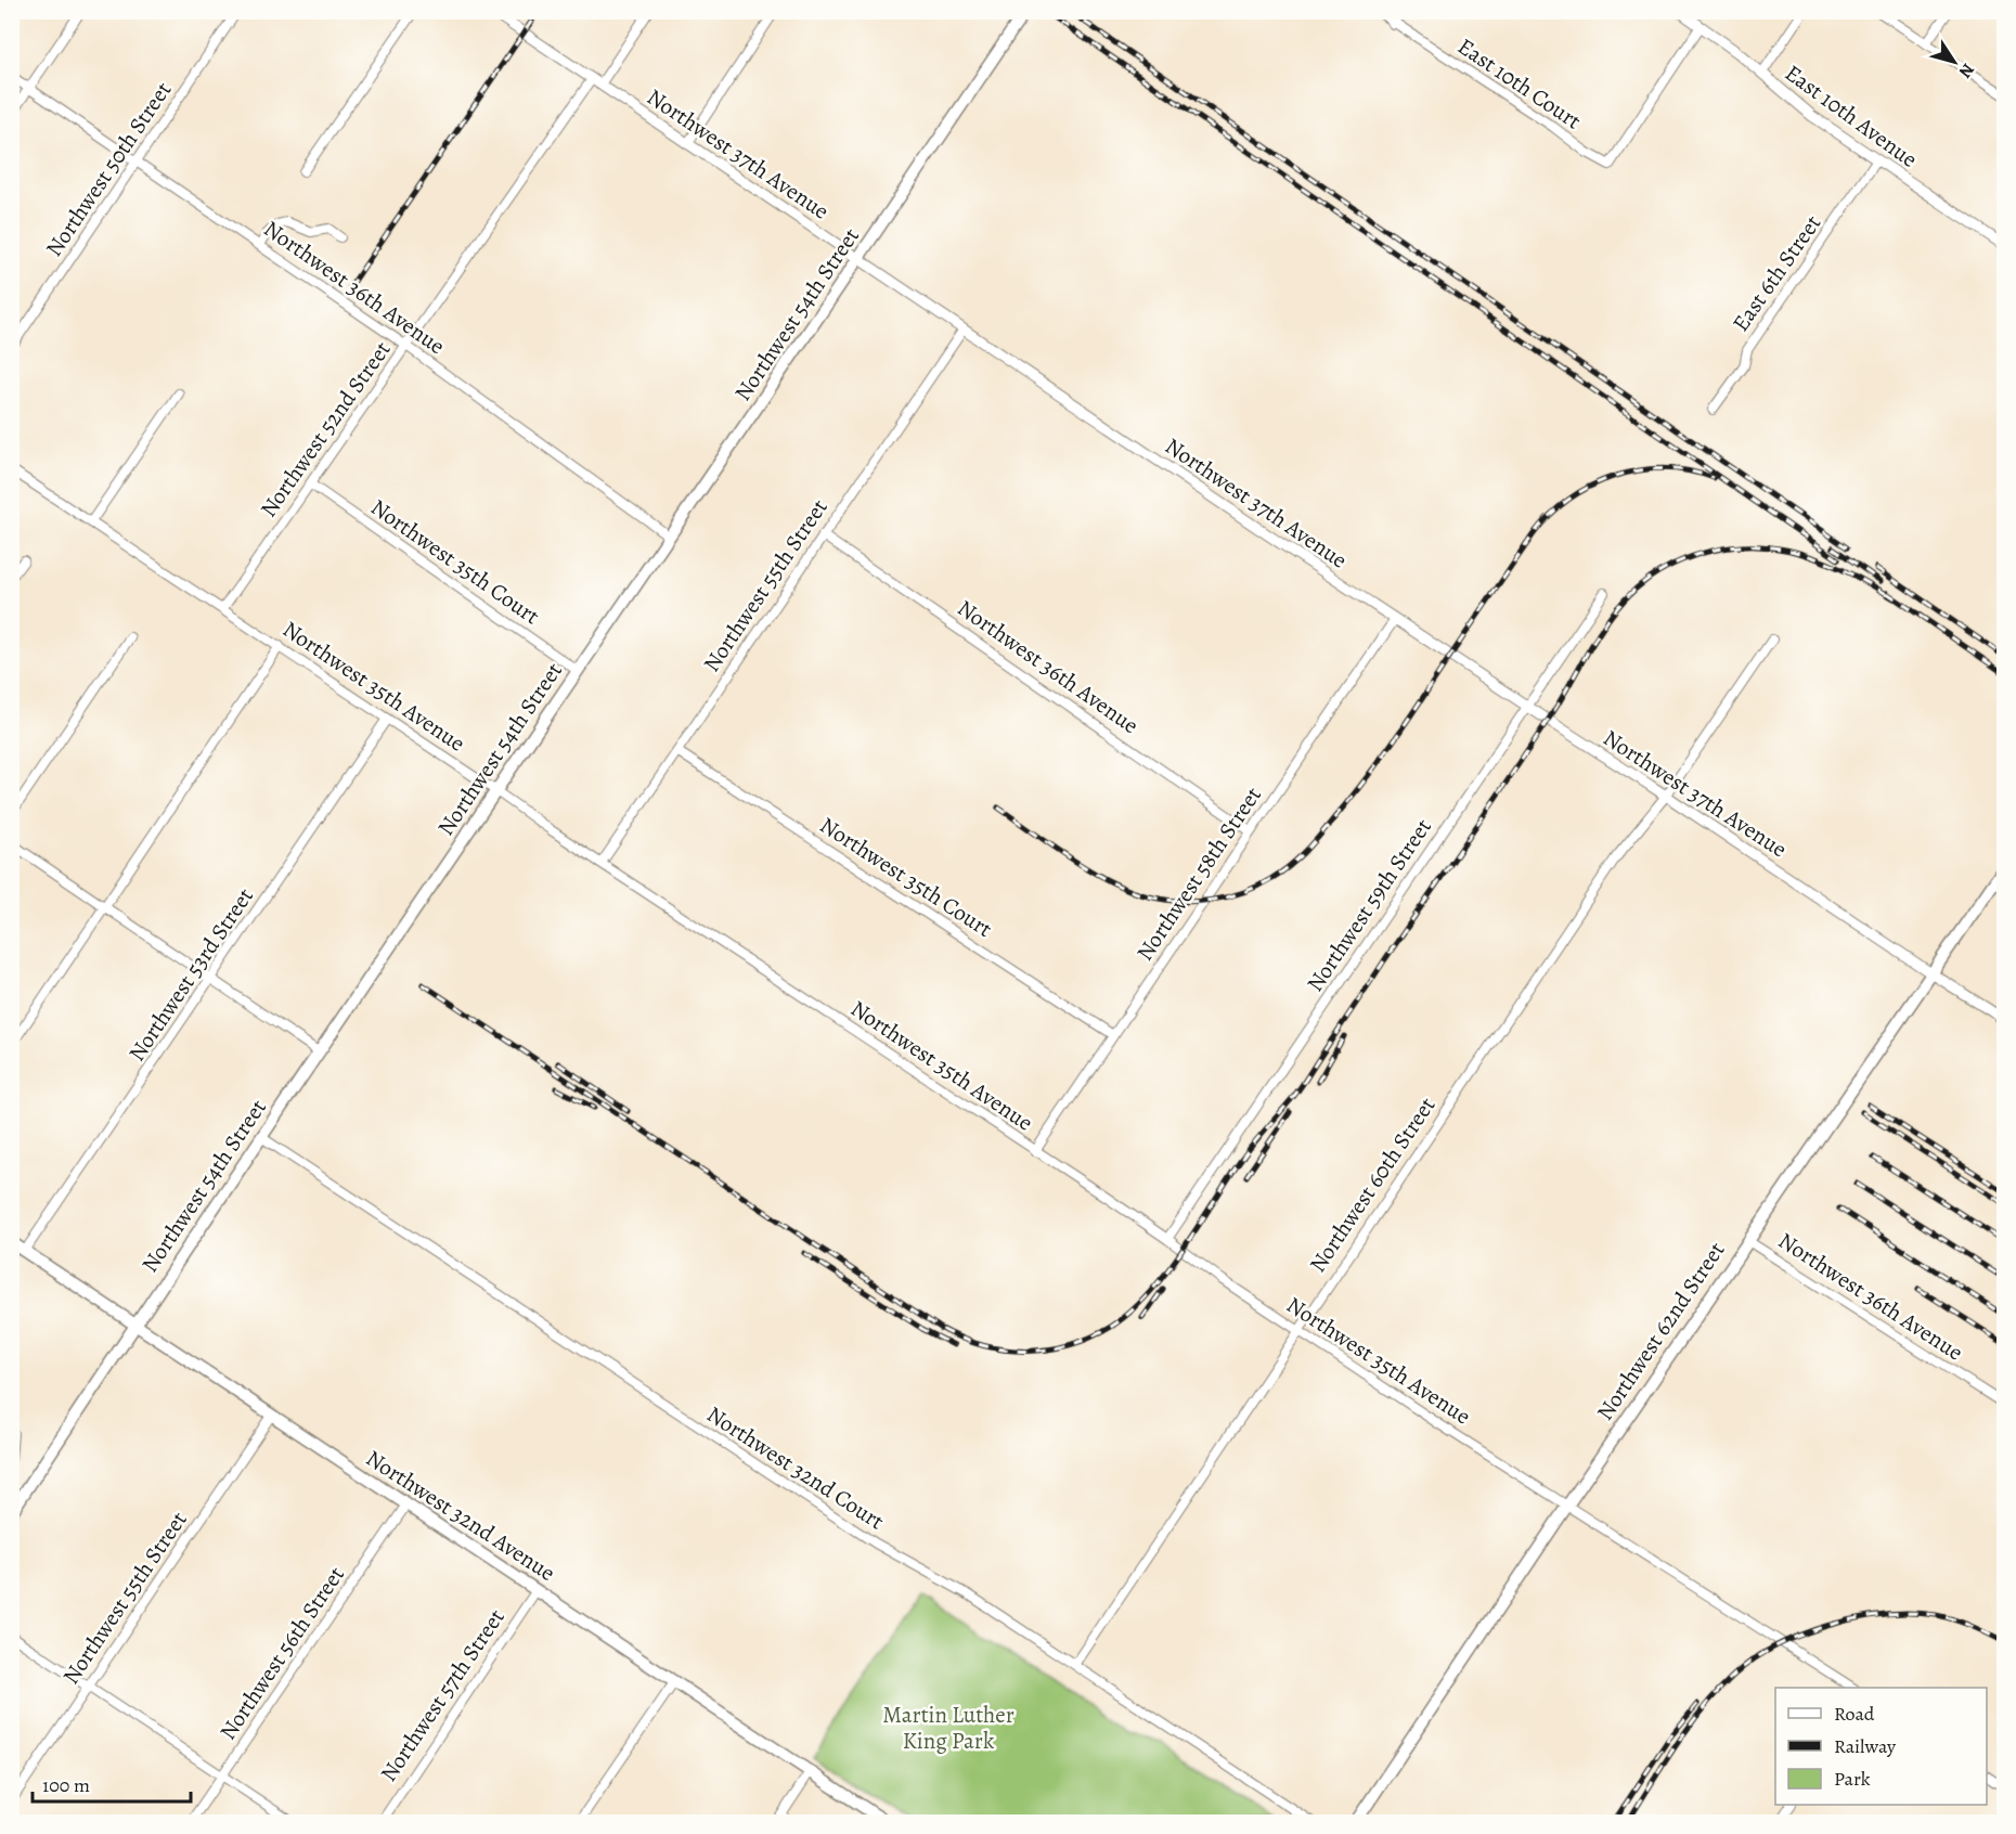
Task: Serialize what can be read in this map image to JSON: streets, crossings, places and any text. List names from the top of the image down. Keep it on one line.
{"streets":{"main road":["Northwest 54th Street","Northwest 62nd Street","Northwest 32nd Avenue"],"street":["East 10th Court","East 10th Avenue","Northwest 37th Avenue","Northwest 50th Street","East 6th Street","Northwest 36th Avenue","Northwest 52nd Street","Northwest 35th Court","Northwest 55th Street","Northwest 35th Avenue","Northwest 58th Street","Northwest 59th Street","Northwest 53rd Street","Northwest 60th Street","Northwest 32nd Court","Northwest 56th Street","Northwest 57th Street"]},"crossings":[["East 10th Court","East 10th Avenue"],["East 10th Avenue","East 6th Street"],["Northwest 37th Avenue","Northwest 54th Street"],["Northwest 37th Avenue","Northwest 52nd Street"],["Northwest 37th Avenue","Northwest 55th Street"],["Northwest 37th Avenue","Northwest 58th Street"],["Northwest 37th Avenue","Northwest 59th Street"],["Northwest 37th Avenue","Northwest 60th Street"],["Northwest 37th Avenue","Northwest 62nd Street"],["Northwest 50th Street","Northwest 36th Avenue"],["Northwest 36th Avenue","Northwest 54th Street"],["Northwest 36th Avenue","Northwest 52nd Street"],["Northwest 36th Avenue","Northwest 55th Street"],["Northwest 36th Avenue","Northwest 58th Street"],["Northwest 36th Avenue","Northwest 62nd Street"],["Northwest 54th Street","Northwest 35th Court"],["Northwest 54th Street","Northwest 35th Avenue"],["Northwest 54th Street","Northwest 32nd Court"],["Northwest 54th Street","Northwest 32nd Avenue"],["Northwest 52nd Street","Northwest 35th Court"],["Northwest 52nd Street","Northwest 35th Avenue"],["Northwest 35th Court","Northwest 55th Street"],["Northwest 35th Court","Northwest 58th Street"],["Northwest 55th Street","Northwest 35th Avenue"],["Northwest 55th Street","Northwest 32nd Avenue"],["Northwest 35th Avenue","Northwest 58th Street"],["Northwest 35th Avenue","Northwest 59th Street"],["Northwest 35th Avenue","Northwest 53rd Street"],["Northwest 35th Avenue","Northwest 60th Street"],["Northwest 35th Avenue","Northwest 62nd Street"],["Northwest 53rd Street","Northwest 32nd Avenue"],["Northwest 60th Street","Northwest 32nd Court"],["Northwest 32nd Avenue","Northwest 56th Street"],["Northwest 32nd Avenue","Northwest 57th Street"]],"parks":["Martin Luther King Park"],"legend":["Road","Railway","Park"],"scale_bar":"100 m","north":"bottom right"}
